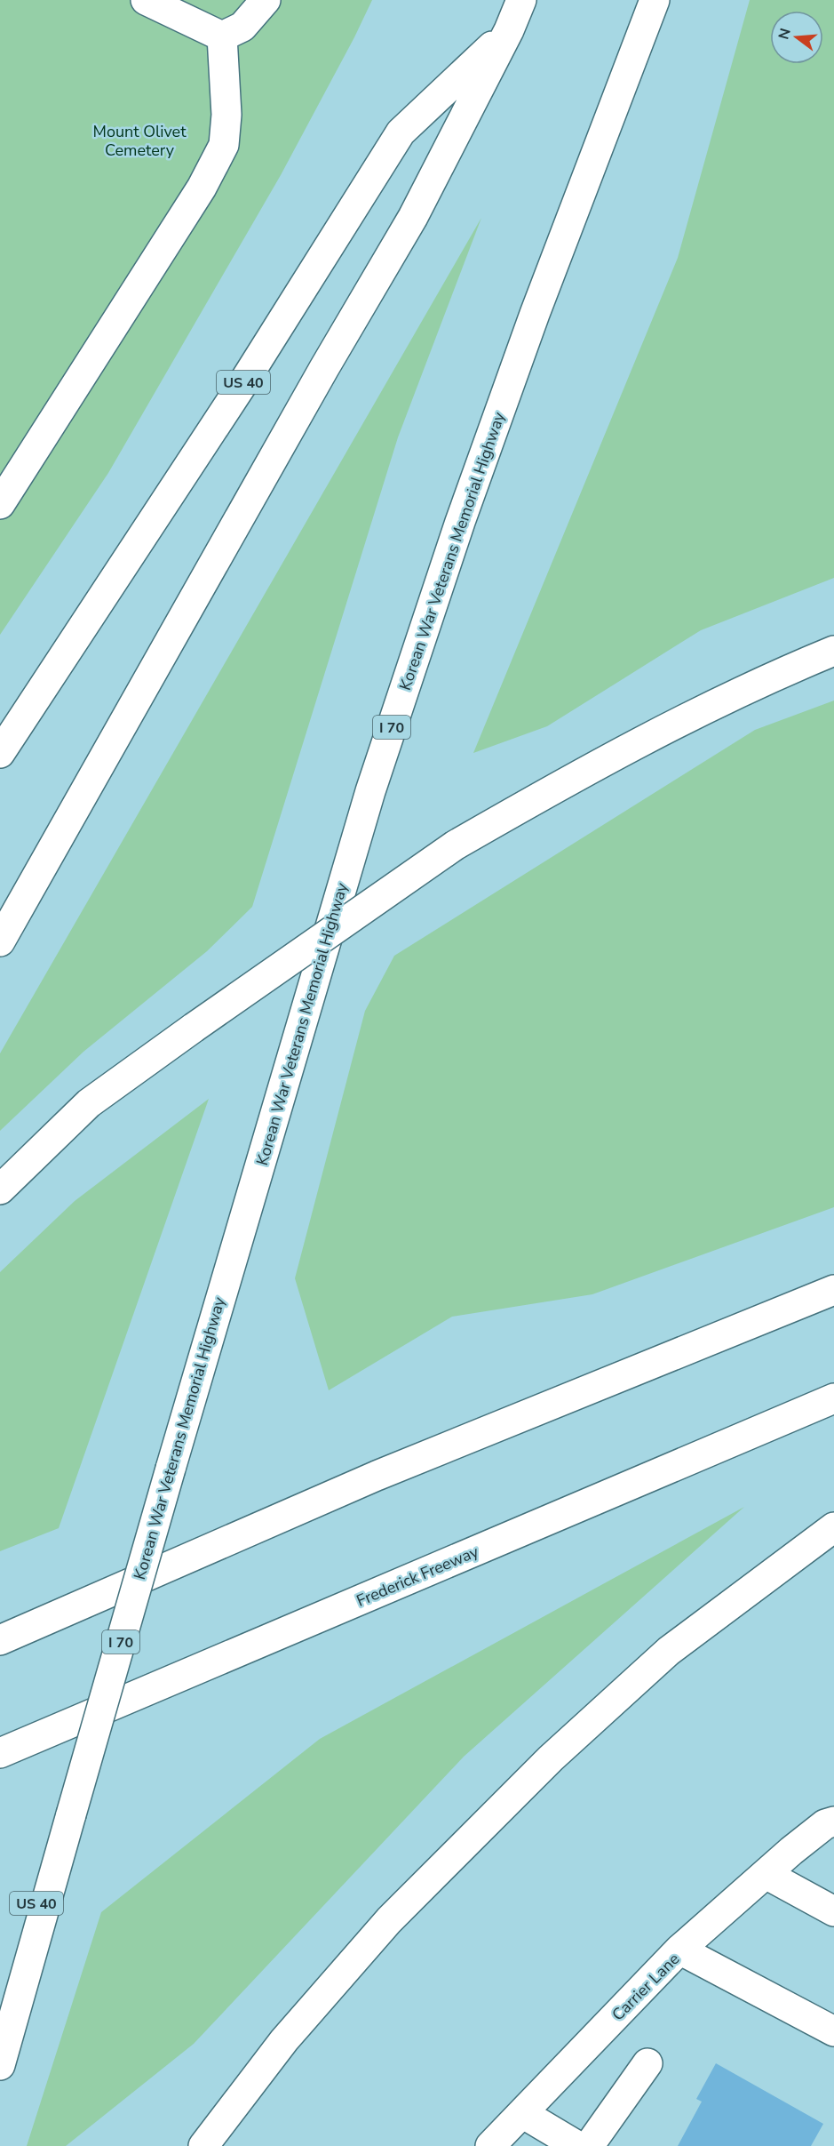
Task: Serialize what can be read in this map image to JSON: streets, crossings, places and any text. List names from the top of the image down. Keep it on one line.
{"streets":{"main road":["US 40","Korean War Veterans Memorial Highway","I 70","Frederick Freeway","Carrier Lane"]},"crossings":[["US 40","Korean War Veterans Memorial Highway"]],"parks":["Mount Olivet Cemetery"],"north":"left"}
